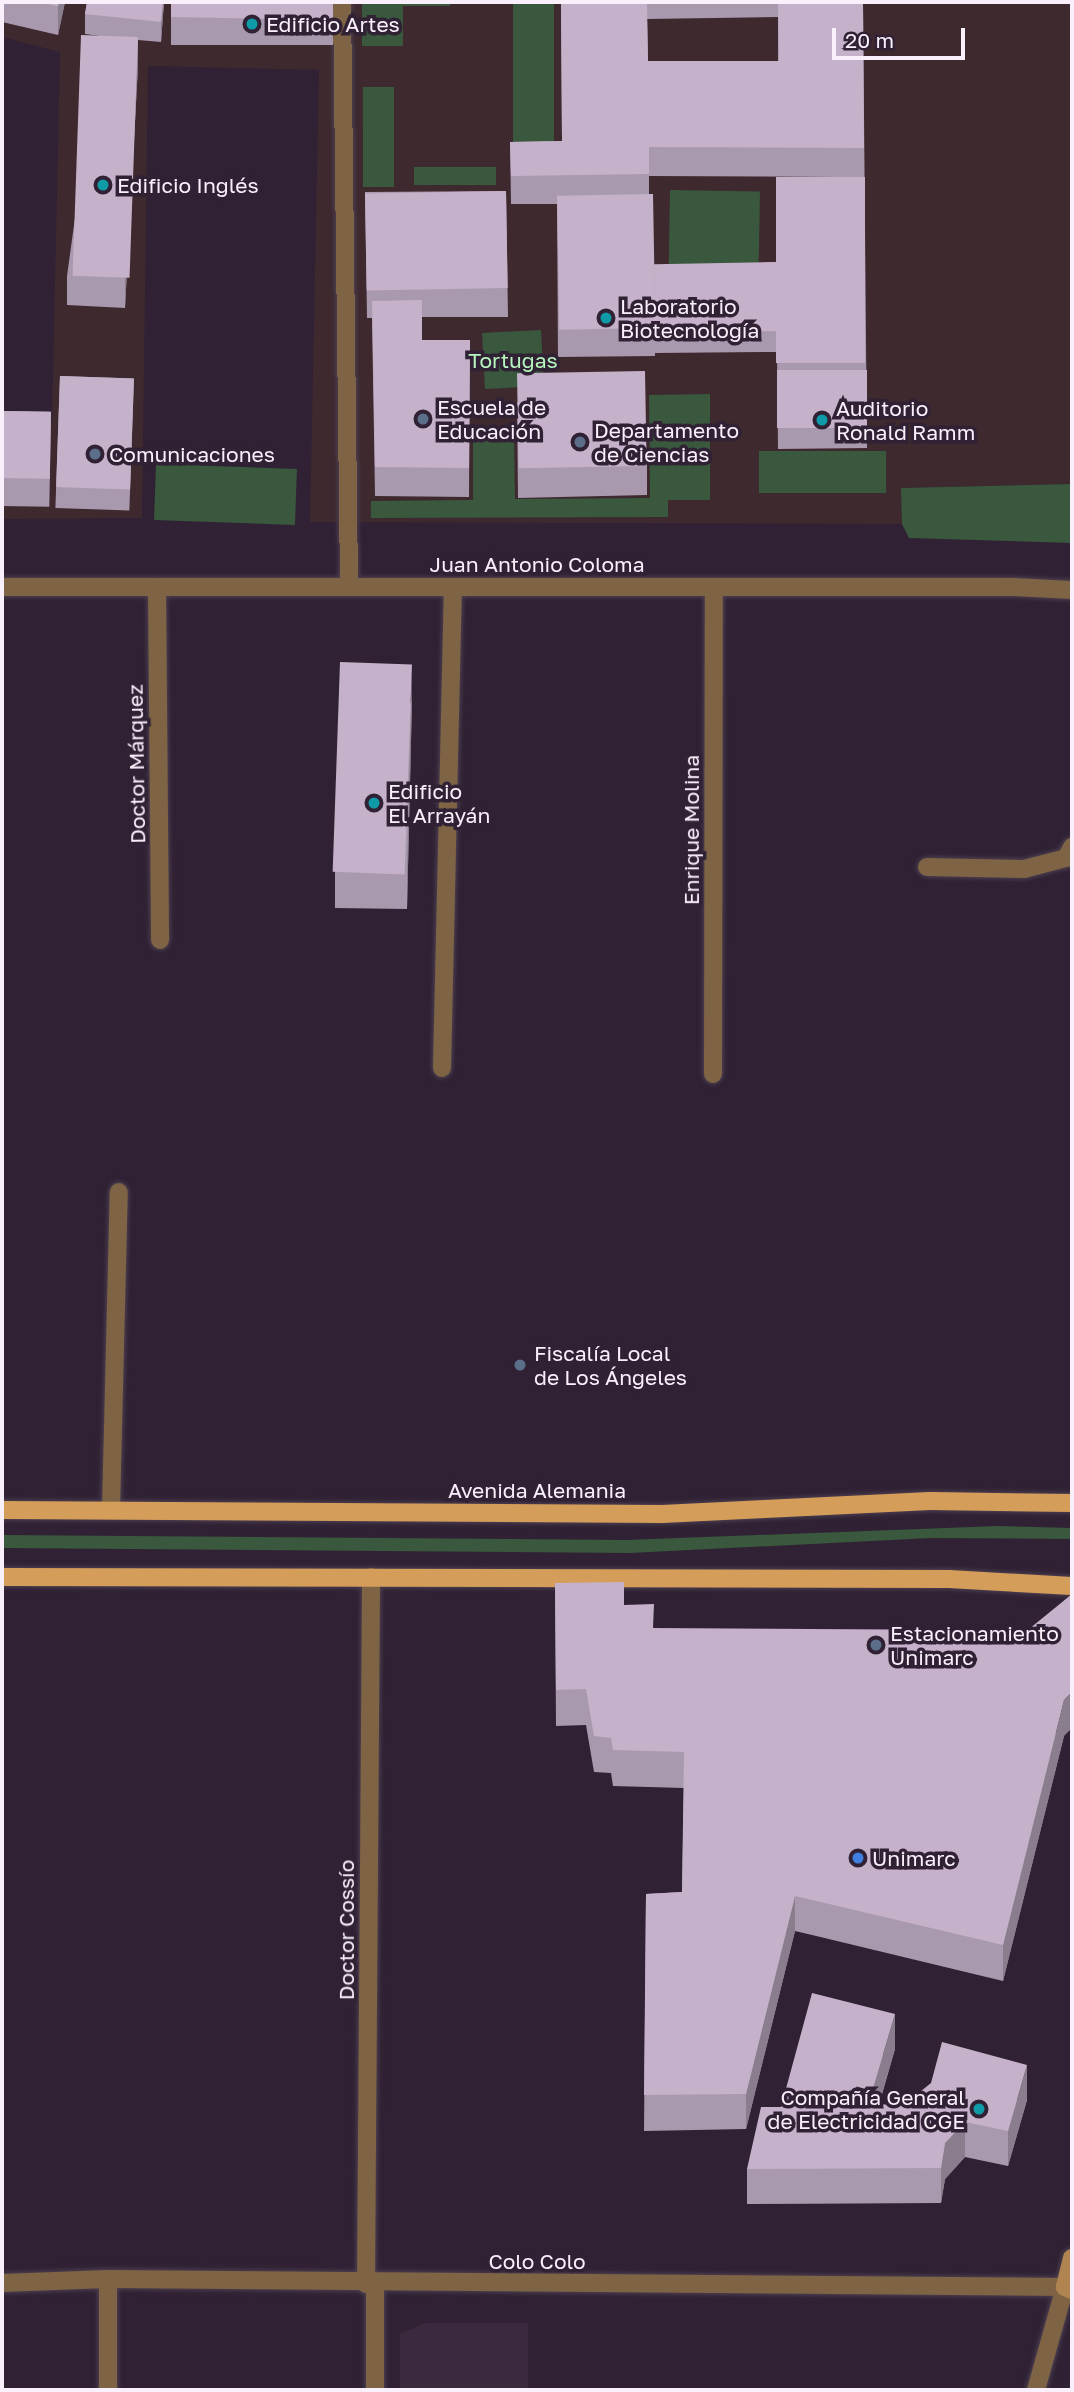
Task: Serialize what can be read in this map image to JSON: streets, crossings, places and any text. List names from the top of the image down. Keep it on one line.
{"streets":{"main road":["Avenida Alemania"],"street":["Juan Antonio Coloma","Doctor Márquez","Enrique Molina","Doctor Cossío","Colo Colo"]},"crossings":[["Juan Antonio Coloma","Doctor Márquez"],["Juan Antonio Coloma","Enrique Molina"],["Doctor Cossío","Colo Colo"]],"parks":["Tortugas"],"places":["Edificio Artes","Edificio Inglés","Laboratorio Biotecnología","Escuela de Educación","Auditorio Ronald Ramm","Departamento de Ciencias","Comunicaciones","Edificio El Arrayán","Fiscalía Local de Los Ángeles","Estacionamiento Unimarc","Unimarc","Compañía General de Electricidad CGE"],"scale_bar":"20 m"}
